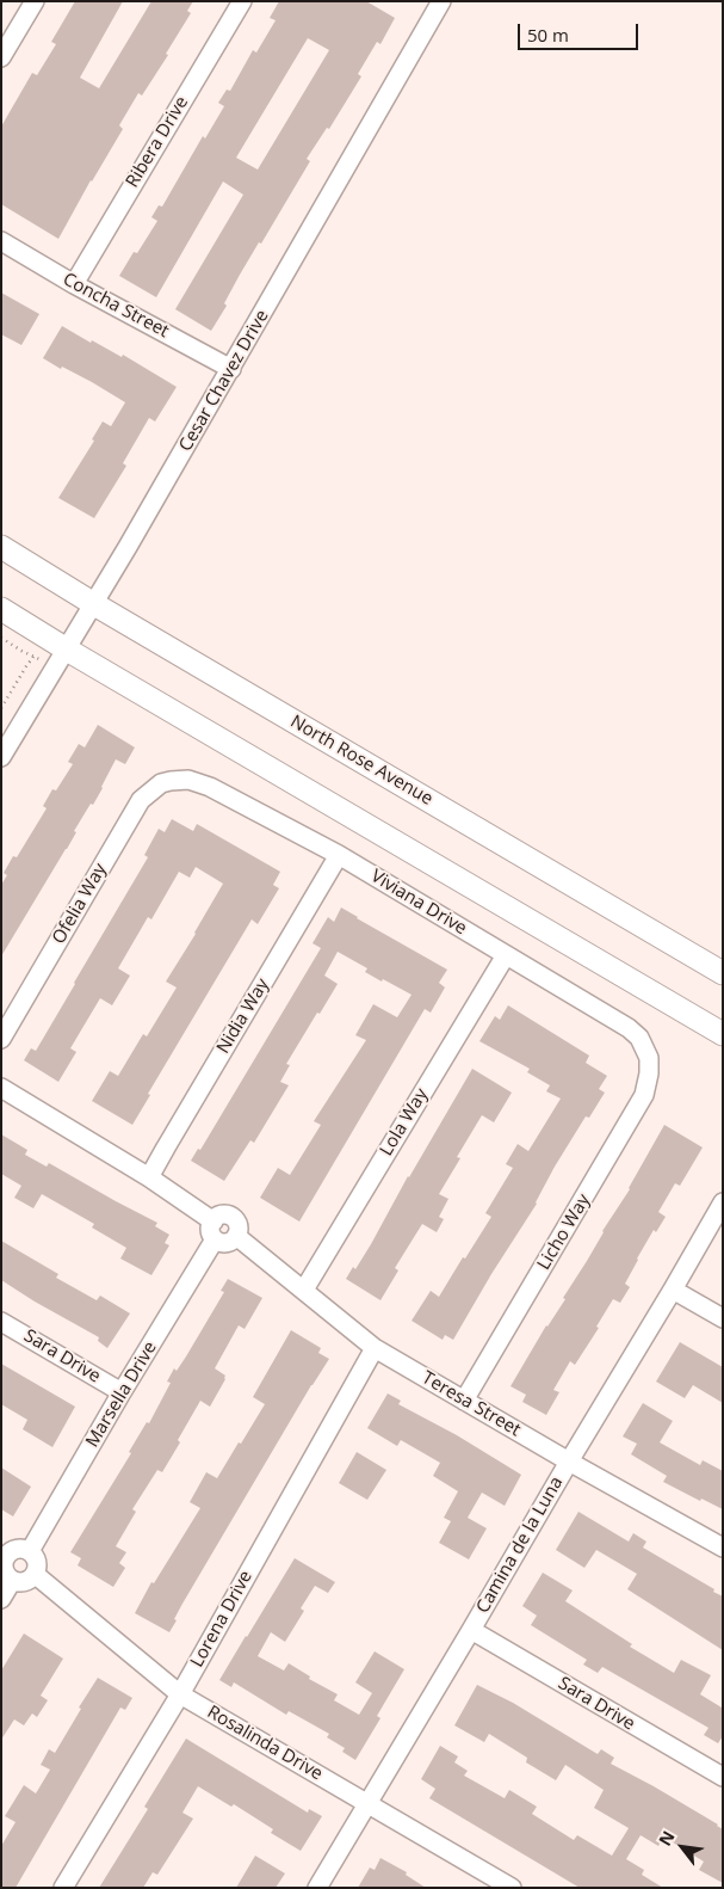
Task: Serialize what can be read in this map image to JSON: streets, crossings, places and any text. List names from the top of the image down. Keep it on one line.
{"streets":{"main road":["North Rose Avenue"],"street":["Ribera Drive","Concha Street","Cesar Chavez Drive","Viviana Drive","Ofelia Way","Nidia Way","Lola Way","Licho Way","Sara Drive","Marsella Drive","Teresa Street","Camina de la Luna","Lorena Drive","Rosalinda Drive"]},"crossings":[["Ribera Drive","Concha Street"],["Concha Street","Cesar Chavez Drive"],["Cesar Chavez Drive","North Rose Avenue"],["Viviana Drive","Ofelia Way"],["Viviana Drive","Nidia Way"],["Viviana Drive","Lola Way"],["Viviana Drive","Licho Way"],["Lola Way","Teresa Street"],["Licho Way","Teresa Street"],["Sara Drive","Marsella Drive"],["Sara Drive","Camina de la Luna"],["Marsella Drive","Teresa Street"],["Marsella Drive","Rosalinda Drive"],["Teresa Street","Camina de la Luna"],["Teresa Street","Lorena Drive"],["Camina de la Luna","Rosalinda Drive"],["Lorena Drive","Rosalinda Drive"]],"scale_bar":"50 m","north":"top left"}
